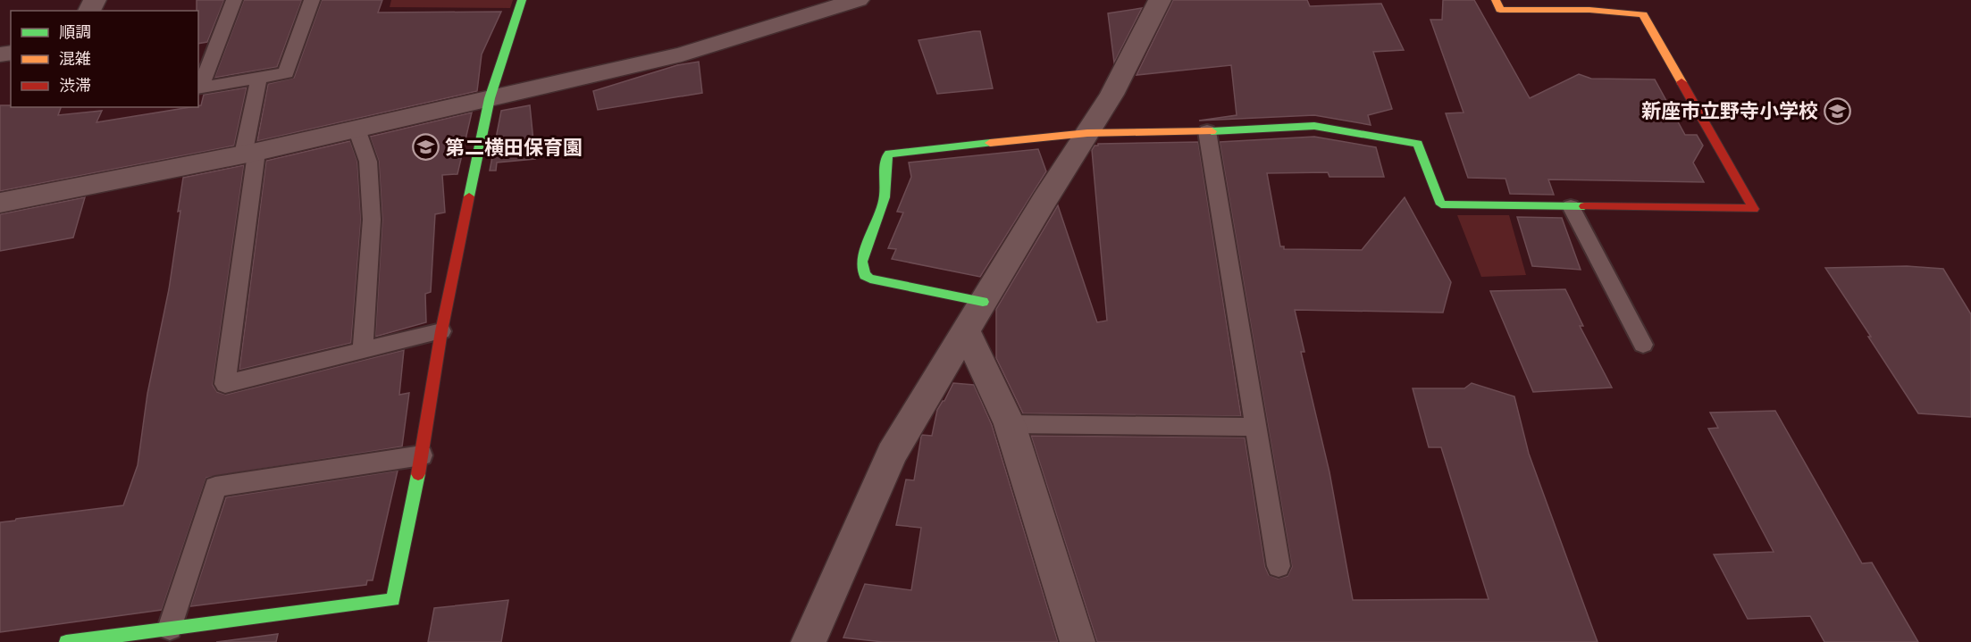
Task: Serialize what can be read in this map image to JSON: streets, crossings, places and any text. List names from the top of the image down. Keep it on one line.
{"places":{"school or university":["新座市立野寺小学校","第二横田保育園"]},"legend":["順調","混雑","渋滞"]}
